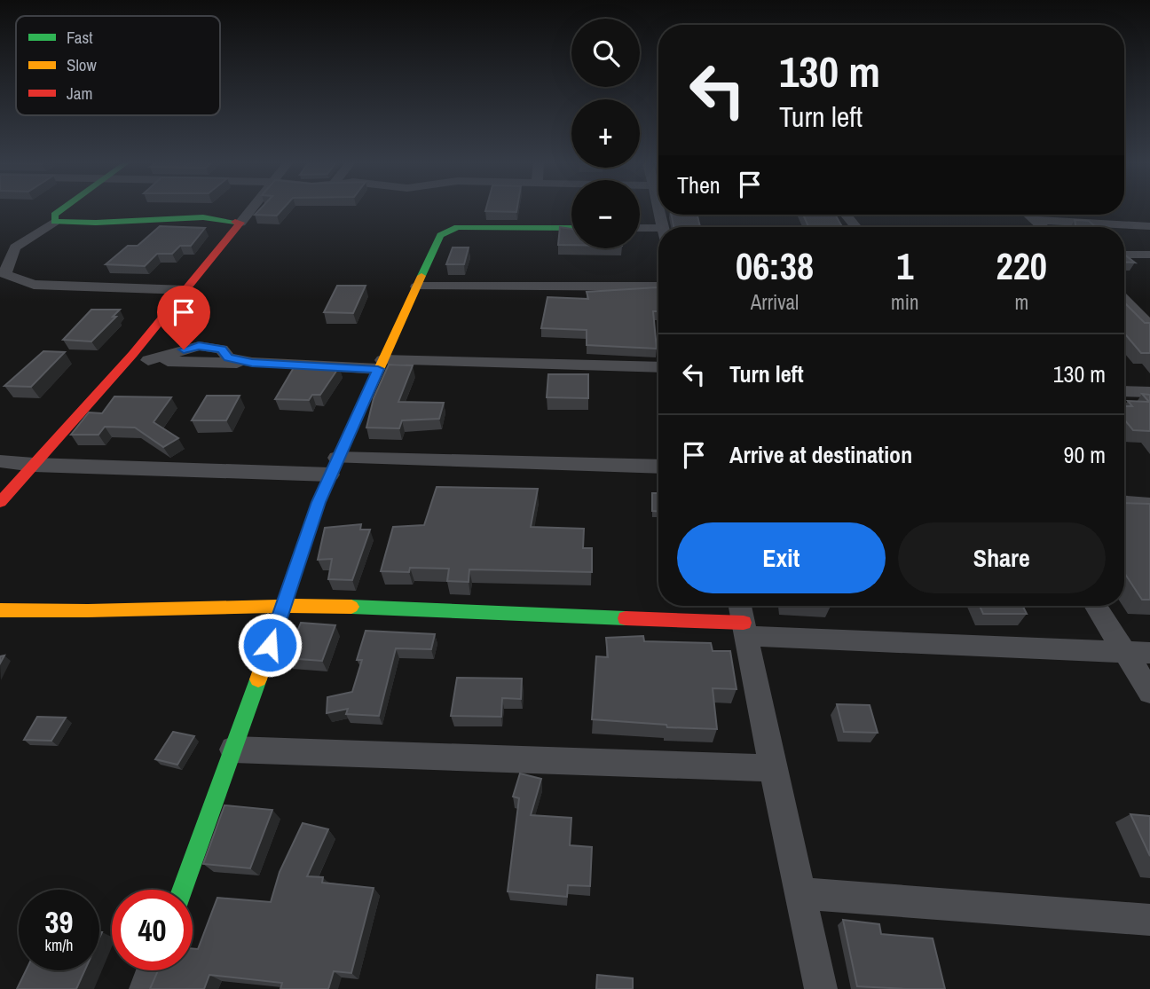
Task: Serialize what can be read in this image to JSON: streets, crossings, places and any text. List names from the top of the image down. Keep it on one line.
{"legend":["Fast","Slow","Jam"],"page":{"map_buttons":["+","−"],"turn":["130 m","Turn left"],"then":"Then","eta":["06:38","Arrival","1","min","220","m"],"list":[{"name":"Turn left","value":"130 m"},{"name":"Arrive at destination","value":"90 m"}],"buttons":["Exit","Share"],"speed":"39 km/h","limit":"40"}}
